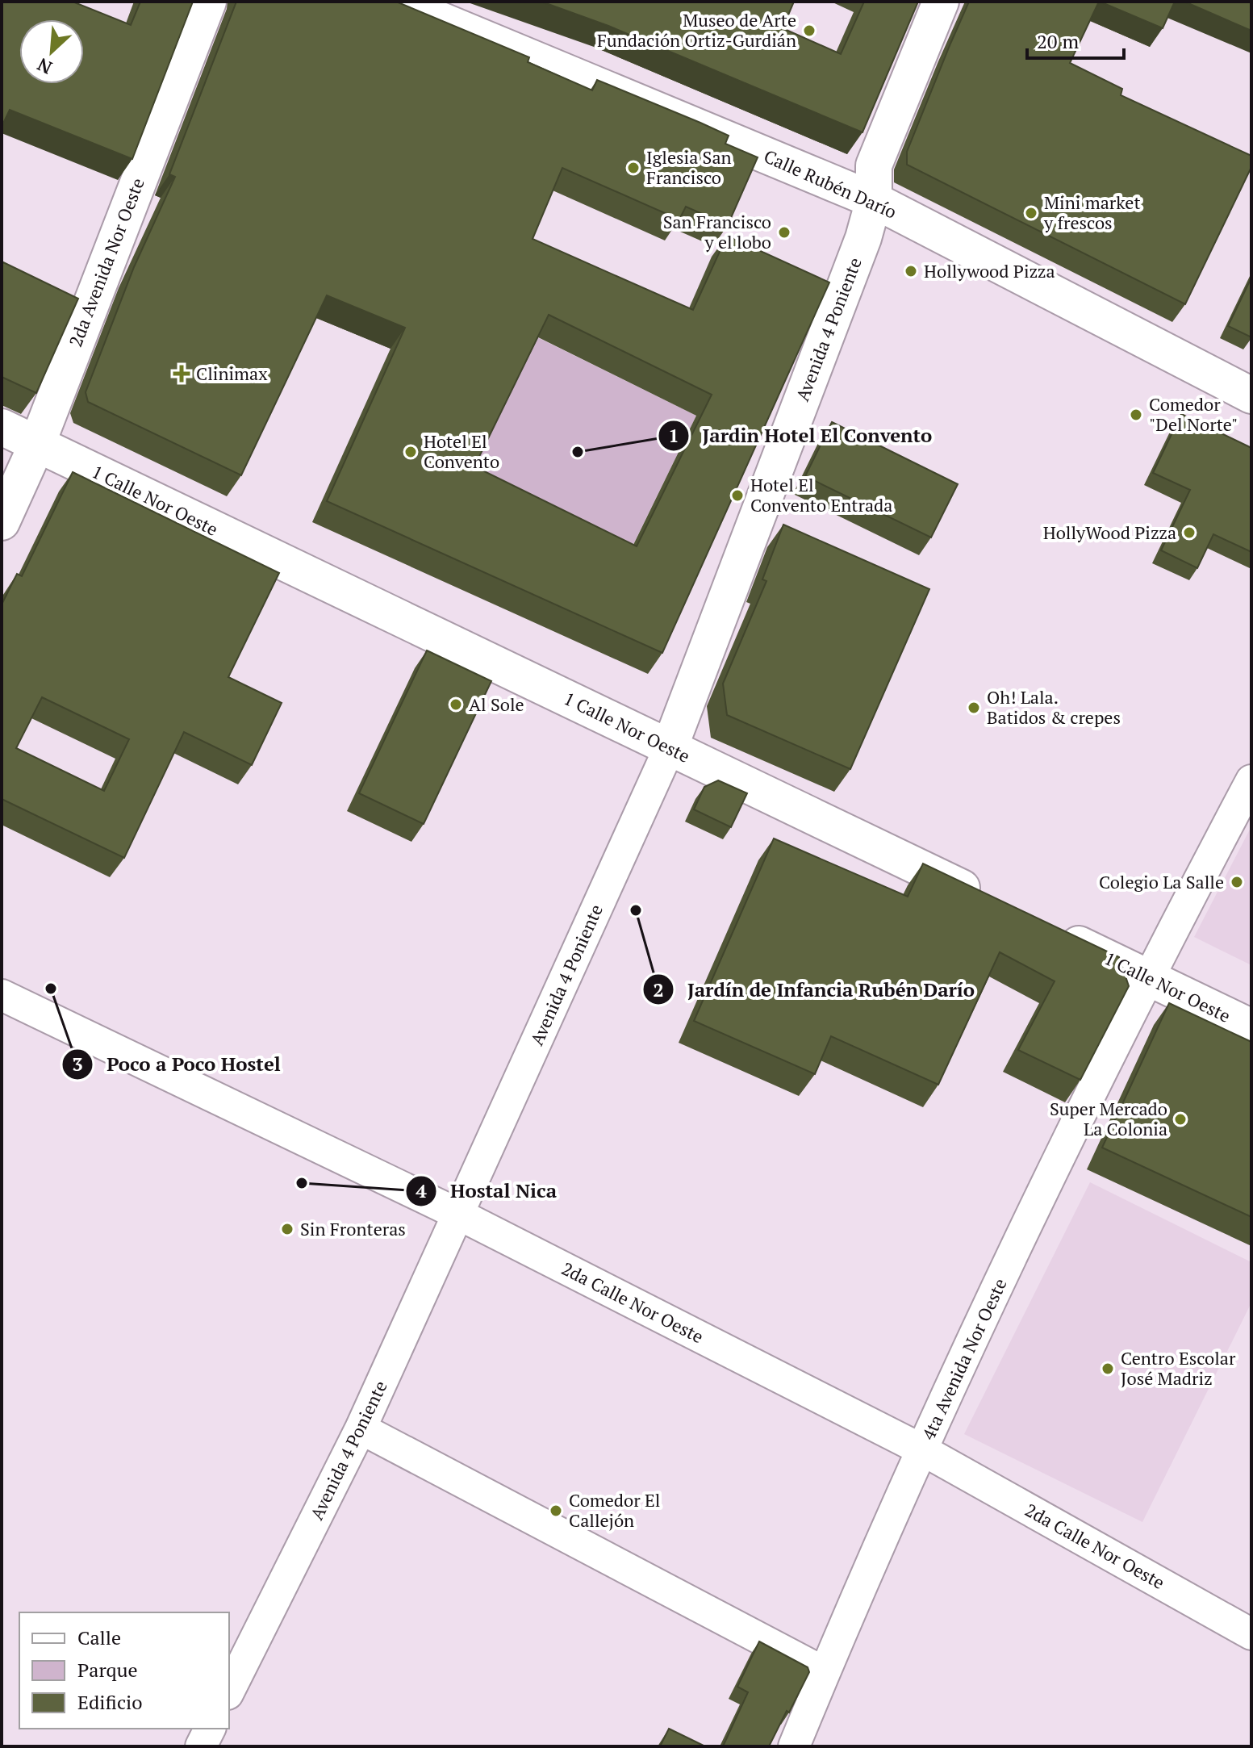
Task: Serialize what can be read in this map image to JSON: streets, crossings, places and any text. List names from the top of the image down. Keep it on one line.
{"streets":{"street":["Calle Rubén Darío","2da Avenida Nor Oeste","Avenida 4 Poniente","1 Calle Nor Oeste","2da Calle Nor Oeste","4ta Avenida Nor Oeste"]},"crossings":[["Calle Rubén Darío","Avenida 4 Poniente"],["2da Avenida Nor Oeste","1 Calle Nor Oeste"],["Avenida 4 Poniente","1 Calle Nor Oeste"],["Avenida 4 Poniente","2da Calle Nor Oeste"],["1 Calle Nor Oeste","4ta Avenida Nor Oeste"],["2da Calle Nor Oeste","4ta Avenida Nor Oeste"]],"places":{"other":["Museo de Arte Fundación Ortiz-Gurdián","Iglesia San Francisco","Mini market y frescos","San Francisco y el lobo","Hollywood Pizza","Comedor \"Del Norte\"","Hotel El Convento","Jardin Hotel El Convento","Hotel El Convento Entrada","HollyWood Pizza","Al Sole","Oh! Lala. Batidos & crepes","Colegio La Salle","Jardín de Infancia Rubén Darío","Poco a Poco Hostel","Super Mercado La Colonia","Hostal Nica","Sin Fronteras","Centro Escolar José Madriz","Comedor El Callejón"],"health":["Clinimax"]},"legend":["Calle","Parque","Edificio"],"scale_bar":"20 m","north":"bottom left"}
